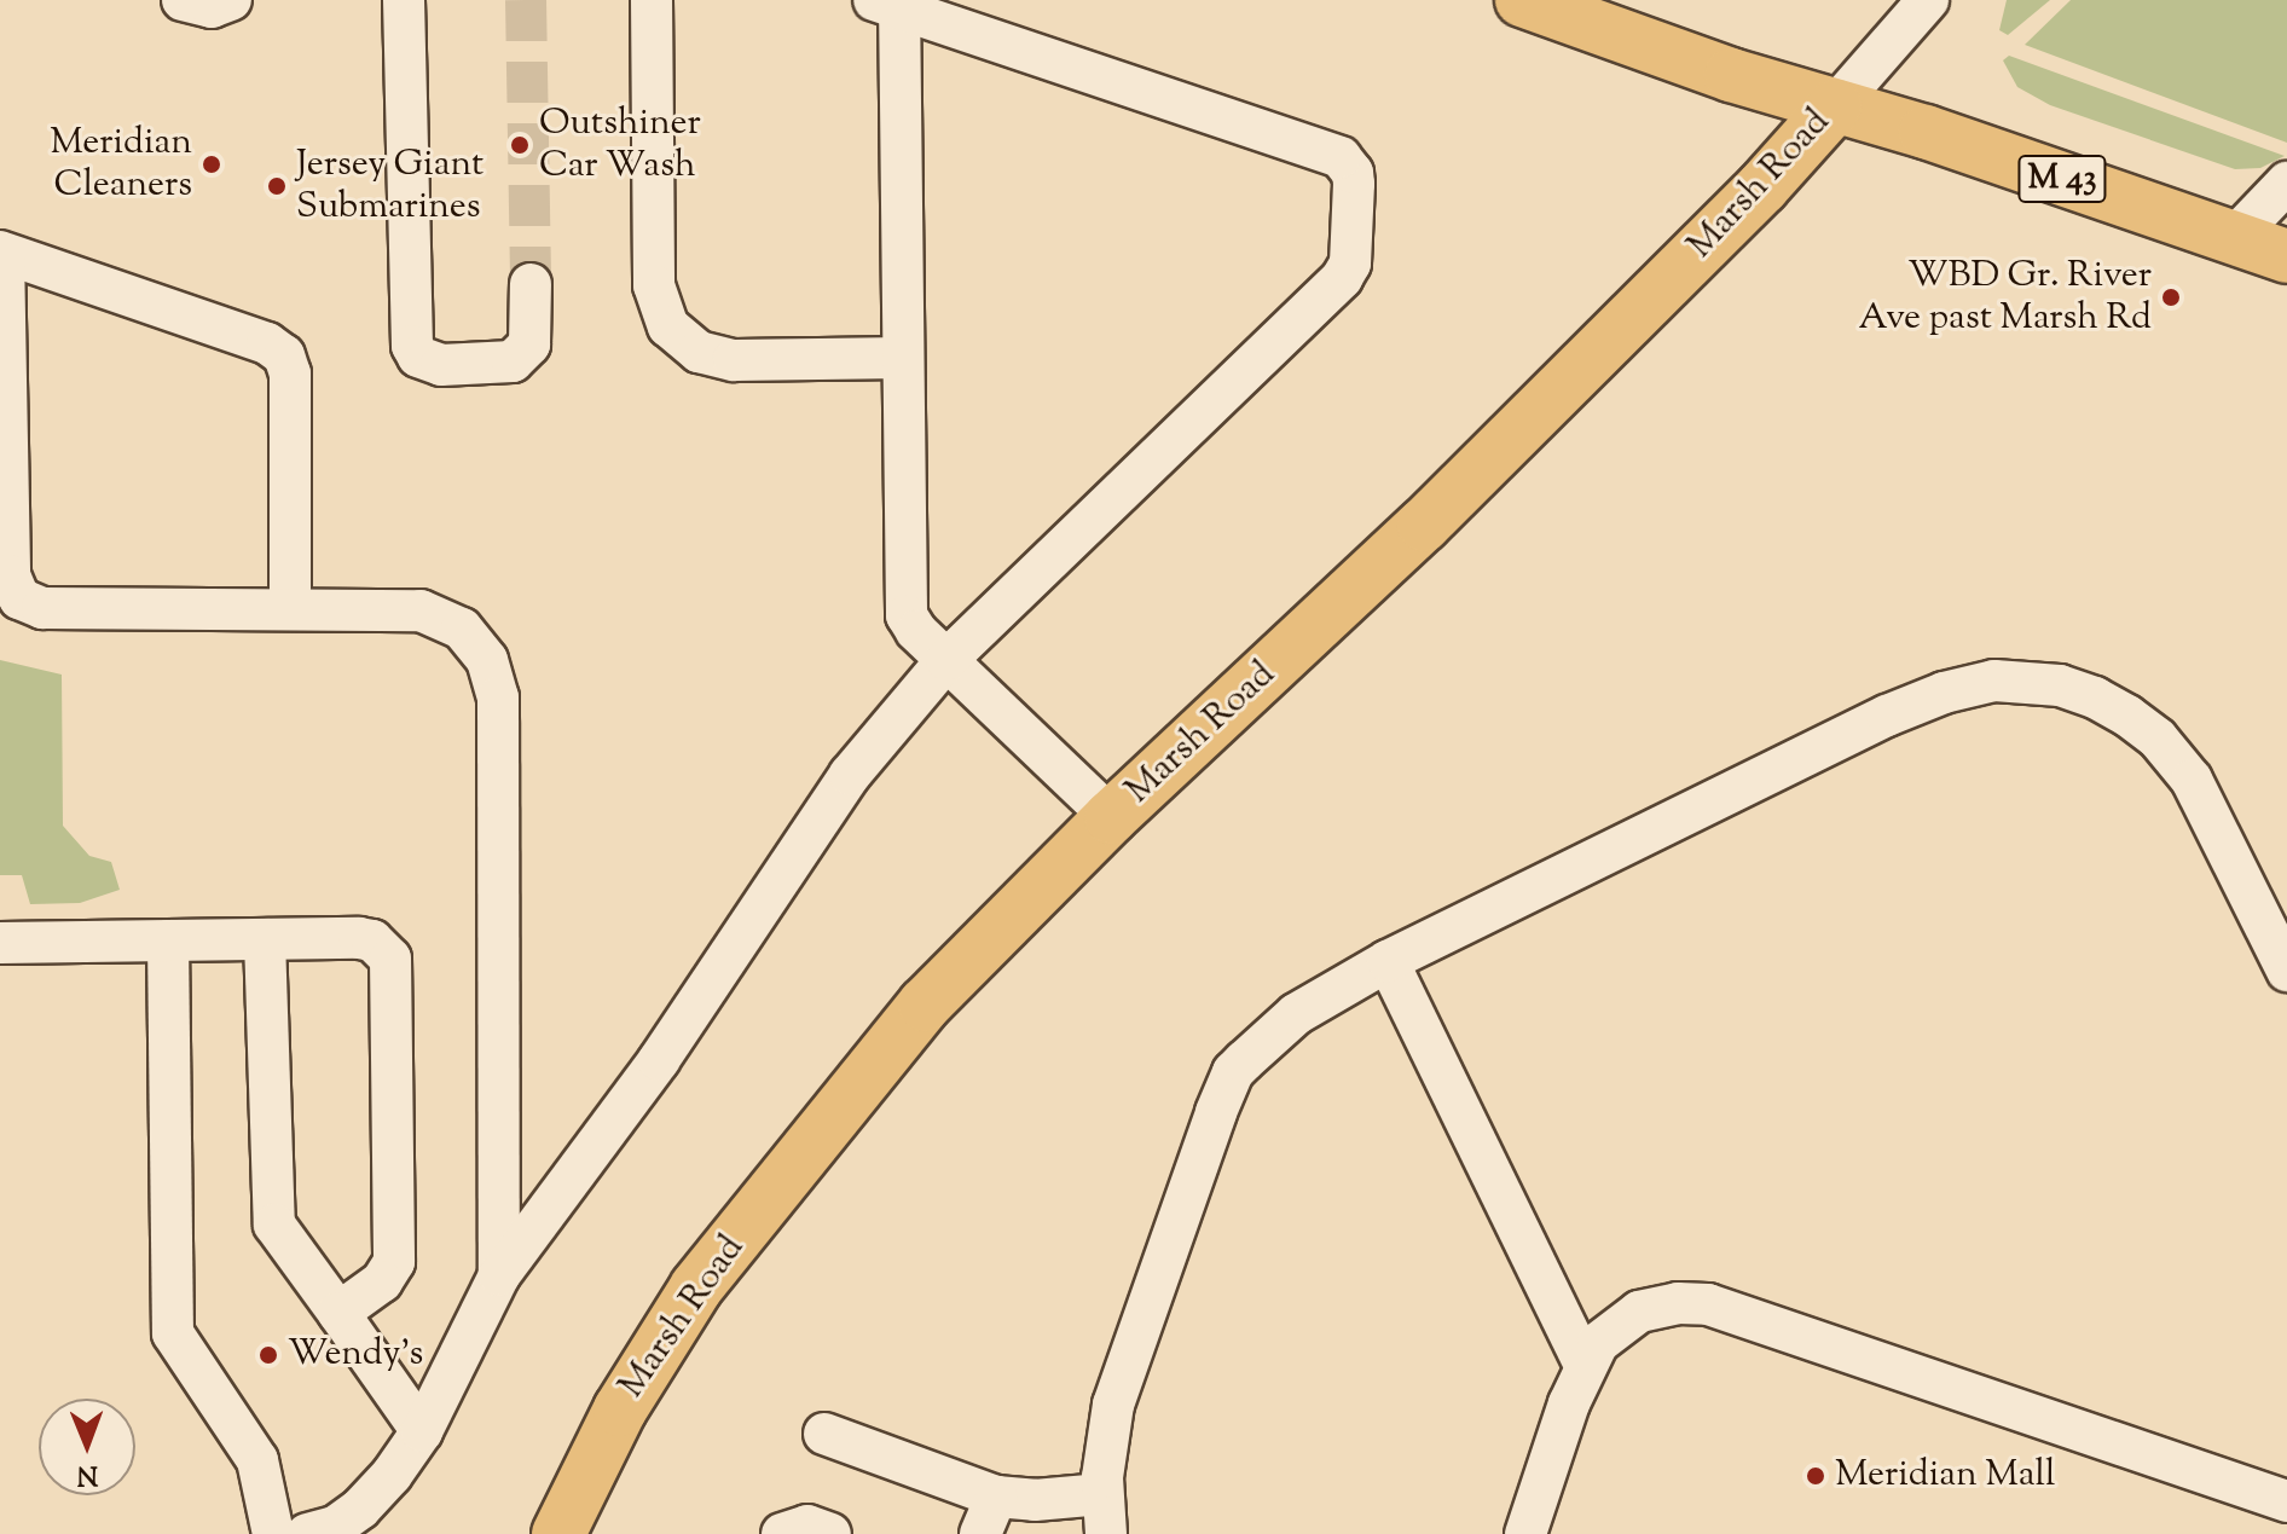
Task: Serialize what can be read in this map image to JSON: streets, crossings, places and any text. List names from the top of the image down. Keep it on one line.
{"streets":{"main road":["M 43","Marsh Road"]},"crossings":[["M 43","Marsh Road"]],"places":["Outshiner Car Wash","Meridian Cleaners","Jersey Giant Submarines","WBD Gr. River Ave past Marsh Rd","Wendy's","Meridian Mall"],"north":"bottom"}
